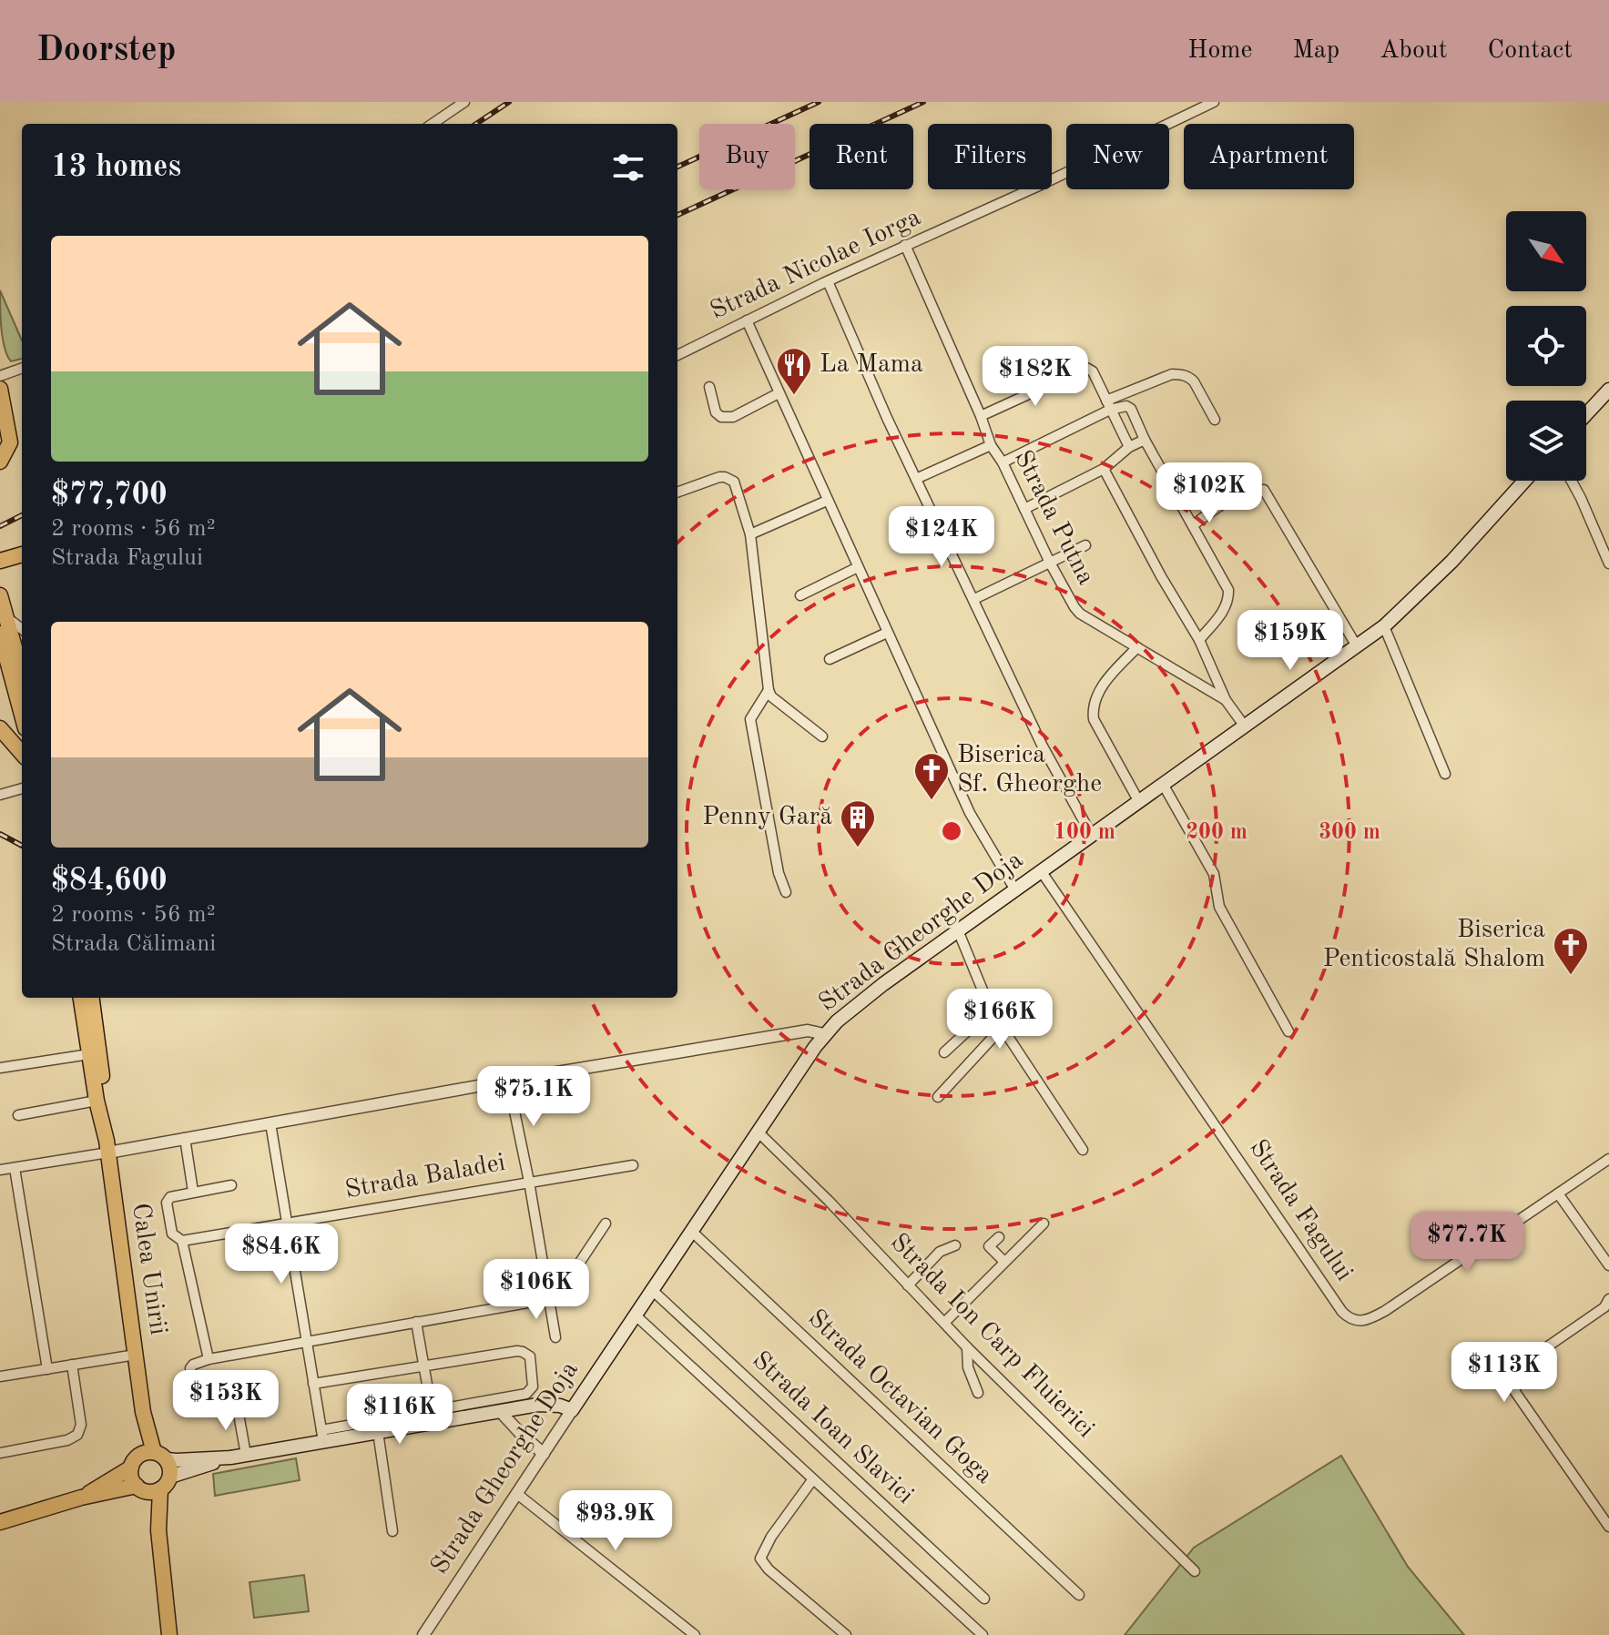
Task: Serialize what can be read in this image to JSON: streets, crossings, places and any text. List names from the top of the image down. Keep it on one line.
{"streets":{"main road":["Strada Gheorghe Doja","Calea Unirii"],"street":["Strada Nicolae Iorga","Strada Putna","Strada Baladei","Strada Fagului","Strada Ion Carp Fluierici","Strada Octavian Goga","Strada Ioan Slavici"]},"crossings":[["Strada Nicolae Iorga","Strada Putna"],["Strada Putna","Strada Gheorghe Doja"],["Strada Gheorghe Doja","Strada Fagului"],["Strada Gheorghe Doja","Strada Ion Carp Fluierici"],["Strada Gheorghe Doja","Strada Octavian Goga"],["Strada Gheorghe Doja","Strada Ioan Slavici"]],"places":{"restaurant":["La Mama"],"church":["Biserica Sf. Gheorghe","Biserica Penticostală Shalom"],"building":["Penny Gară"]},"north":"bottom right","page":{"header":"Doorstep","nav":["Home","Map","About","Contact"],"chip":["Buy","Rent","Filters","New","Apartment"],"heading":"13 homes","list":[{"name":"$77,700","note":"2 rooms · 56 m² · Strada Fagului"},{"name":"$84,600","note":"2 rooms · 56 m² · Strada Călimani"}],"price":["$182K","$102K","$124K","$159K","$166K","$75.1K","$77.7K","$84.6K","$106K","$113K","$153K","$116K","$93.9K"]},"rings":["100 m","200 m","300 m"]}
